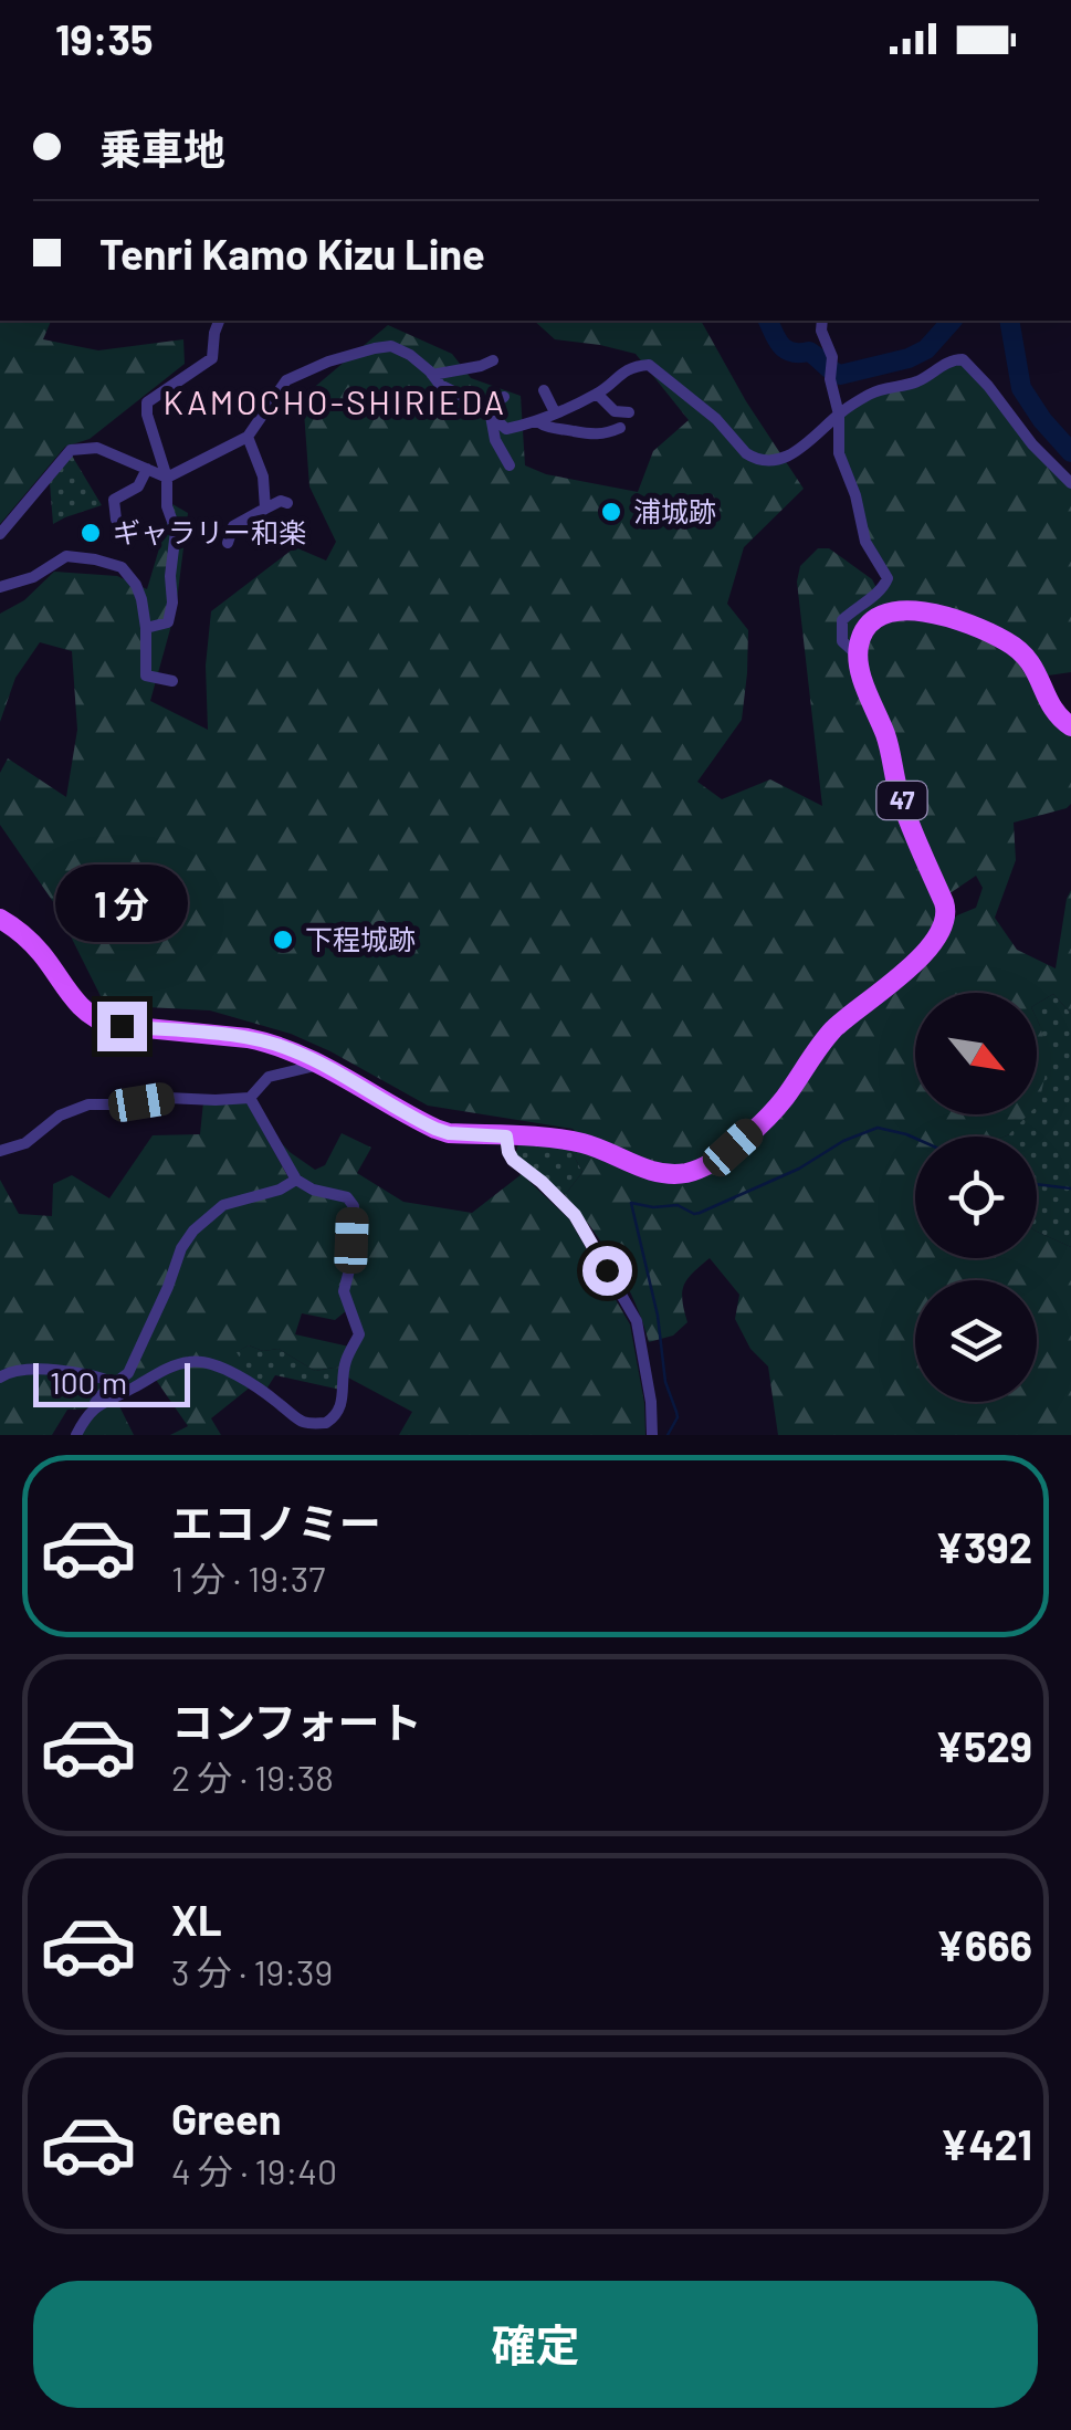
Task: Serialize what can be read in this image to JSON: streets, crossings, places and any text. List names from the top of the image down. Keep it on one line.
{"streets":{"main road":["47"]},"districts":["KAMOCHO-SHIRIEDA"],"places":["浦城跡","ギャラリー和楽","下程城跡"],"scale_bar":"100 m","north":"bottom right","page":{"status":"19:35","banner":["乗車地","Tenri Kamo Kizu Line"],"bubble":"1 分","scale":"100 m","list":[{"name":"エコノミー","note":"1 分 · 19:37","value":"¥392"},{"name":"コンフォート","note":"2 分 · 19:38","value":"¥529"},{"name":"XL","note":"3 分 · 19:39","value":"¥666"},{"name":"Green","note":"4 分 · 19:40","value":"¥421"}],"buttons":"確定"}}
